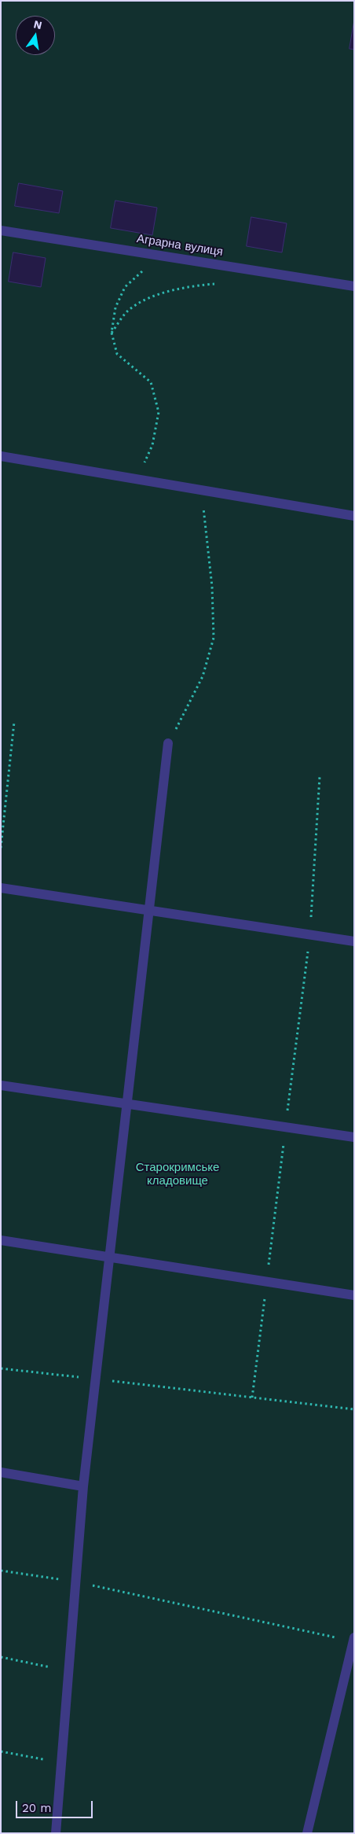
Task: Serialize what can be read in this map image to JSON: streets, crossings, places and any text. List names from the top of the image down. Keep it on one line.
{"streets":{"lane":["Аграрна вулиця"]},"parks":["Старокримське кладовище"],"scale_bar":"20 m","north":"top"}
